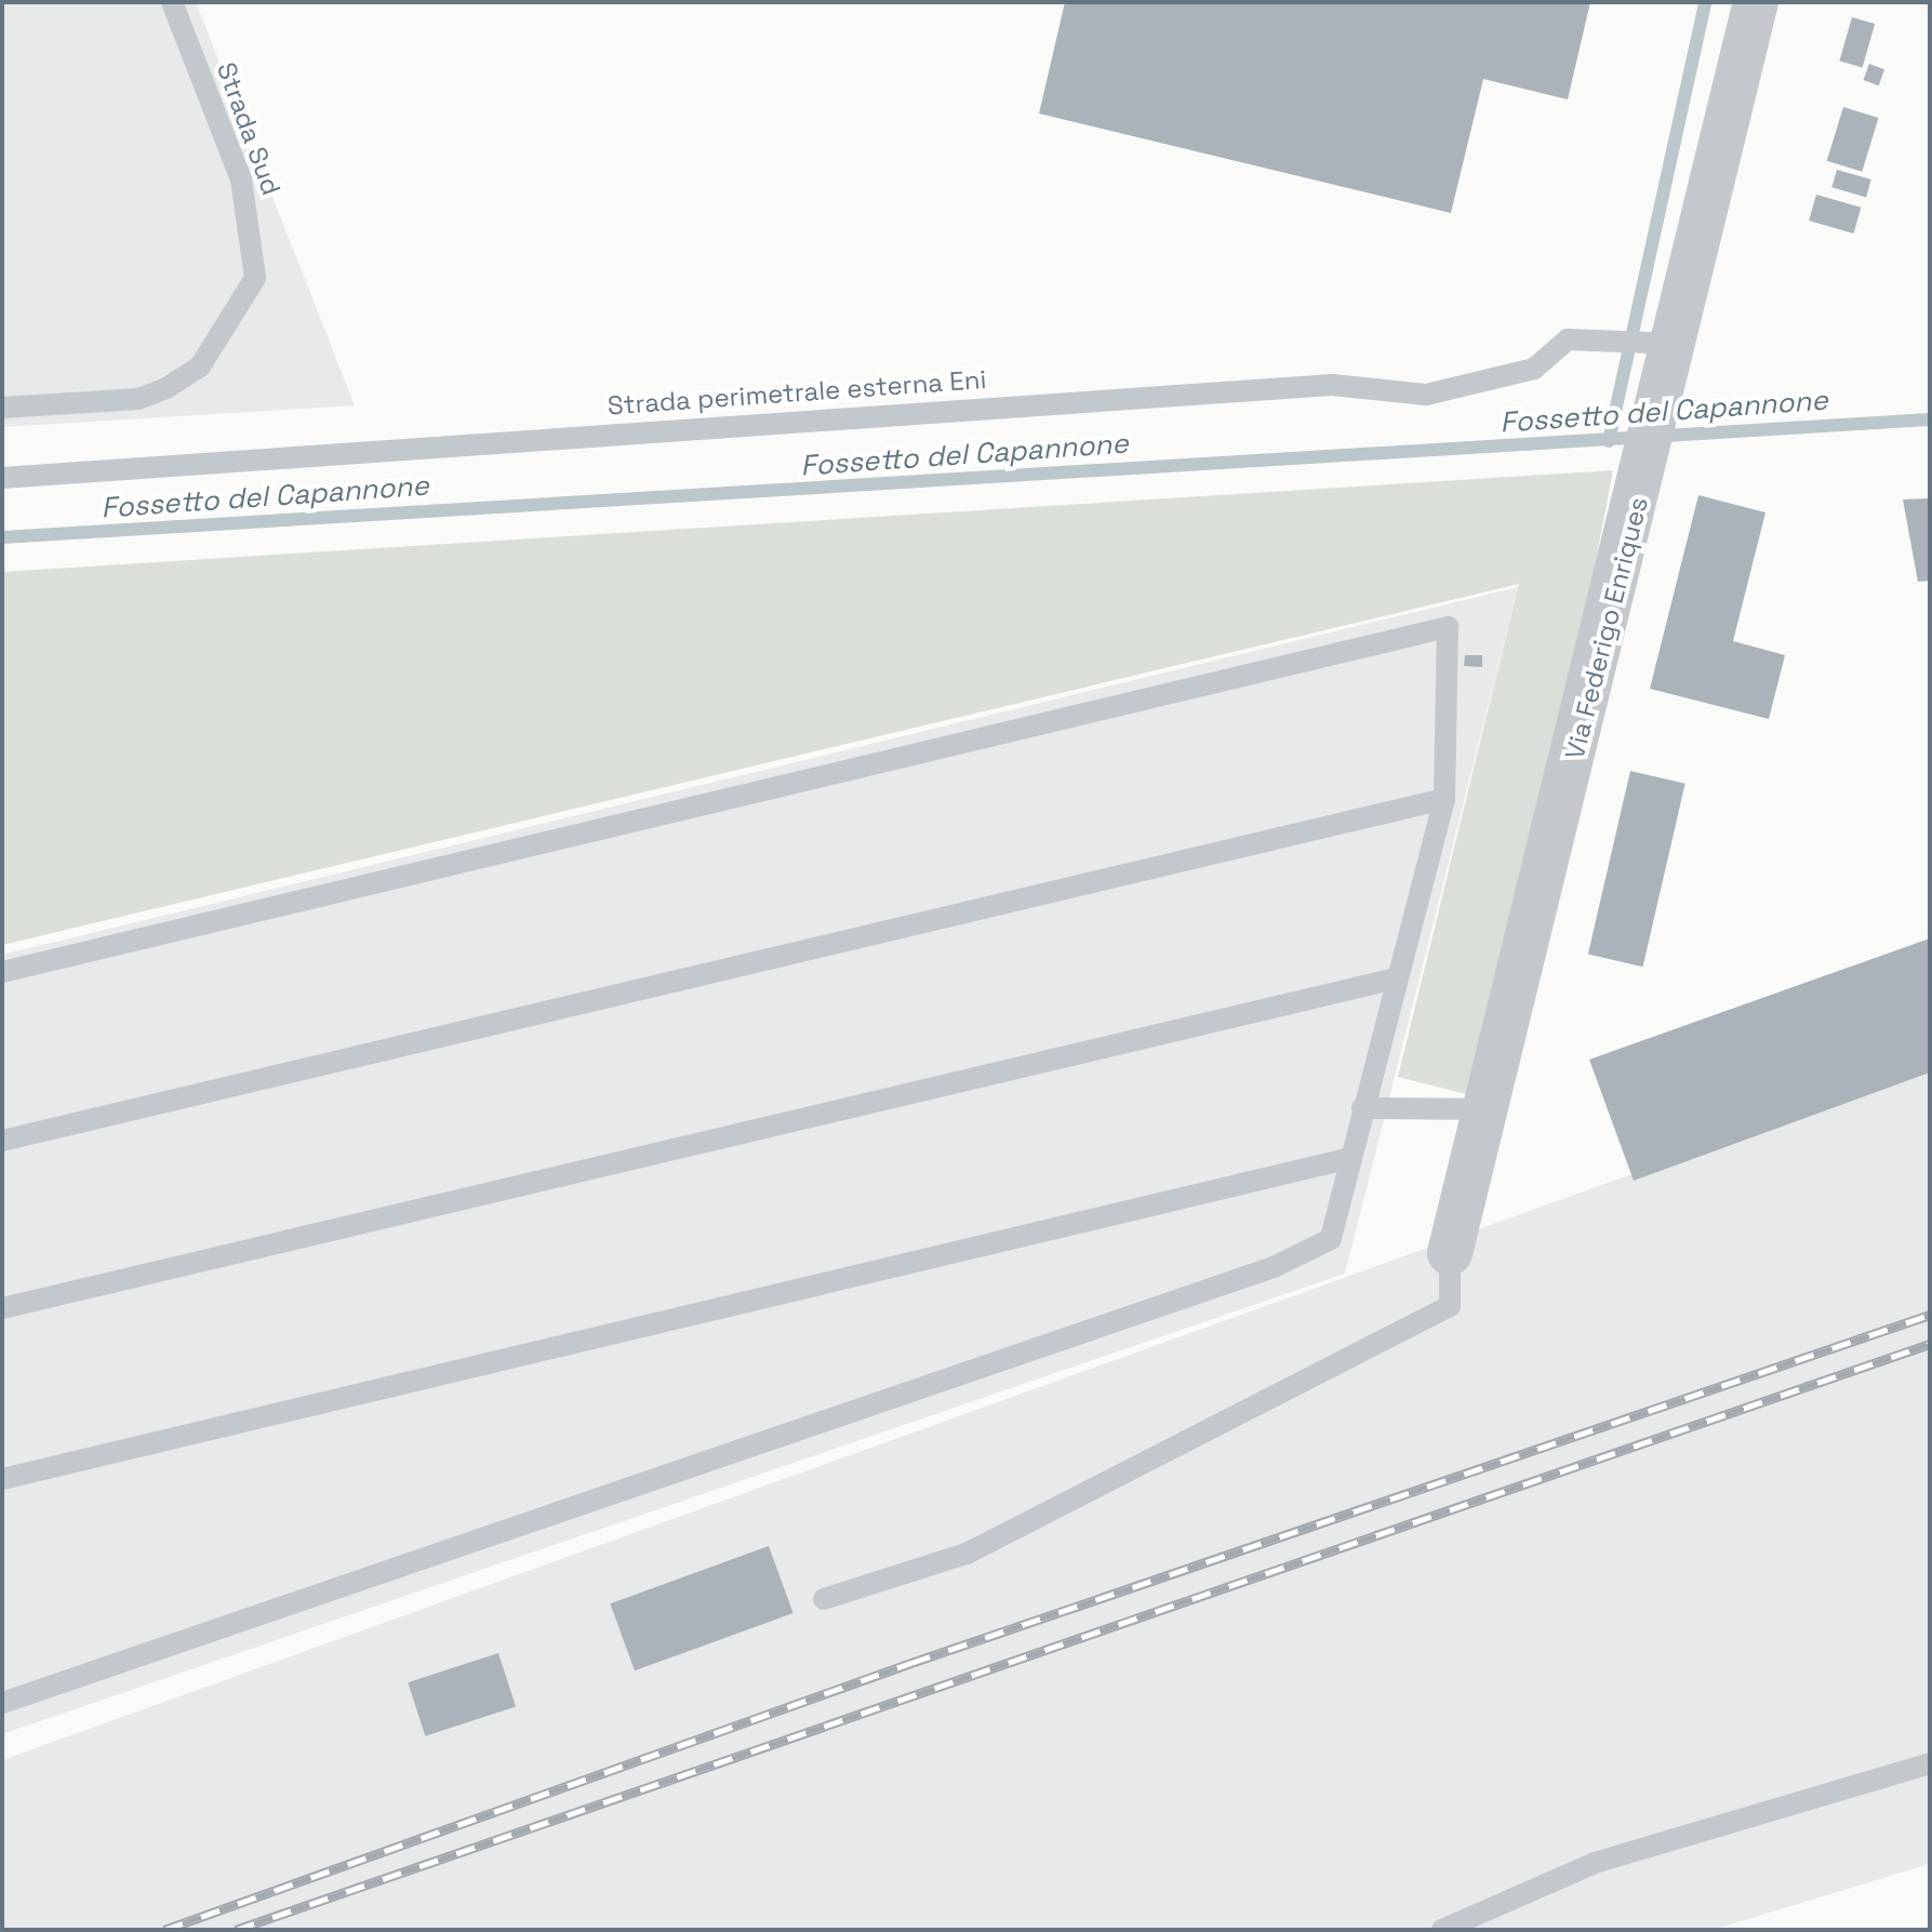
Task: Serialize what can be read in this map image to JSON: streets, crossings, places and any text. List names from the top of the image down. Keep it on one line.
{"streets":{"street":["Via Federigo Enriques"],"lane":["Strada Sud","Strada perimetrale esterna Eni"]},"crossings":[["Strada perimetrale esterna Eni","Via Federigo Enriques"]],"water":["Fossetto del Capannone"]}
